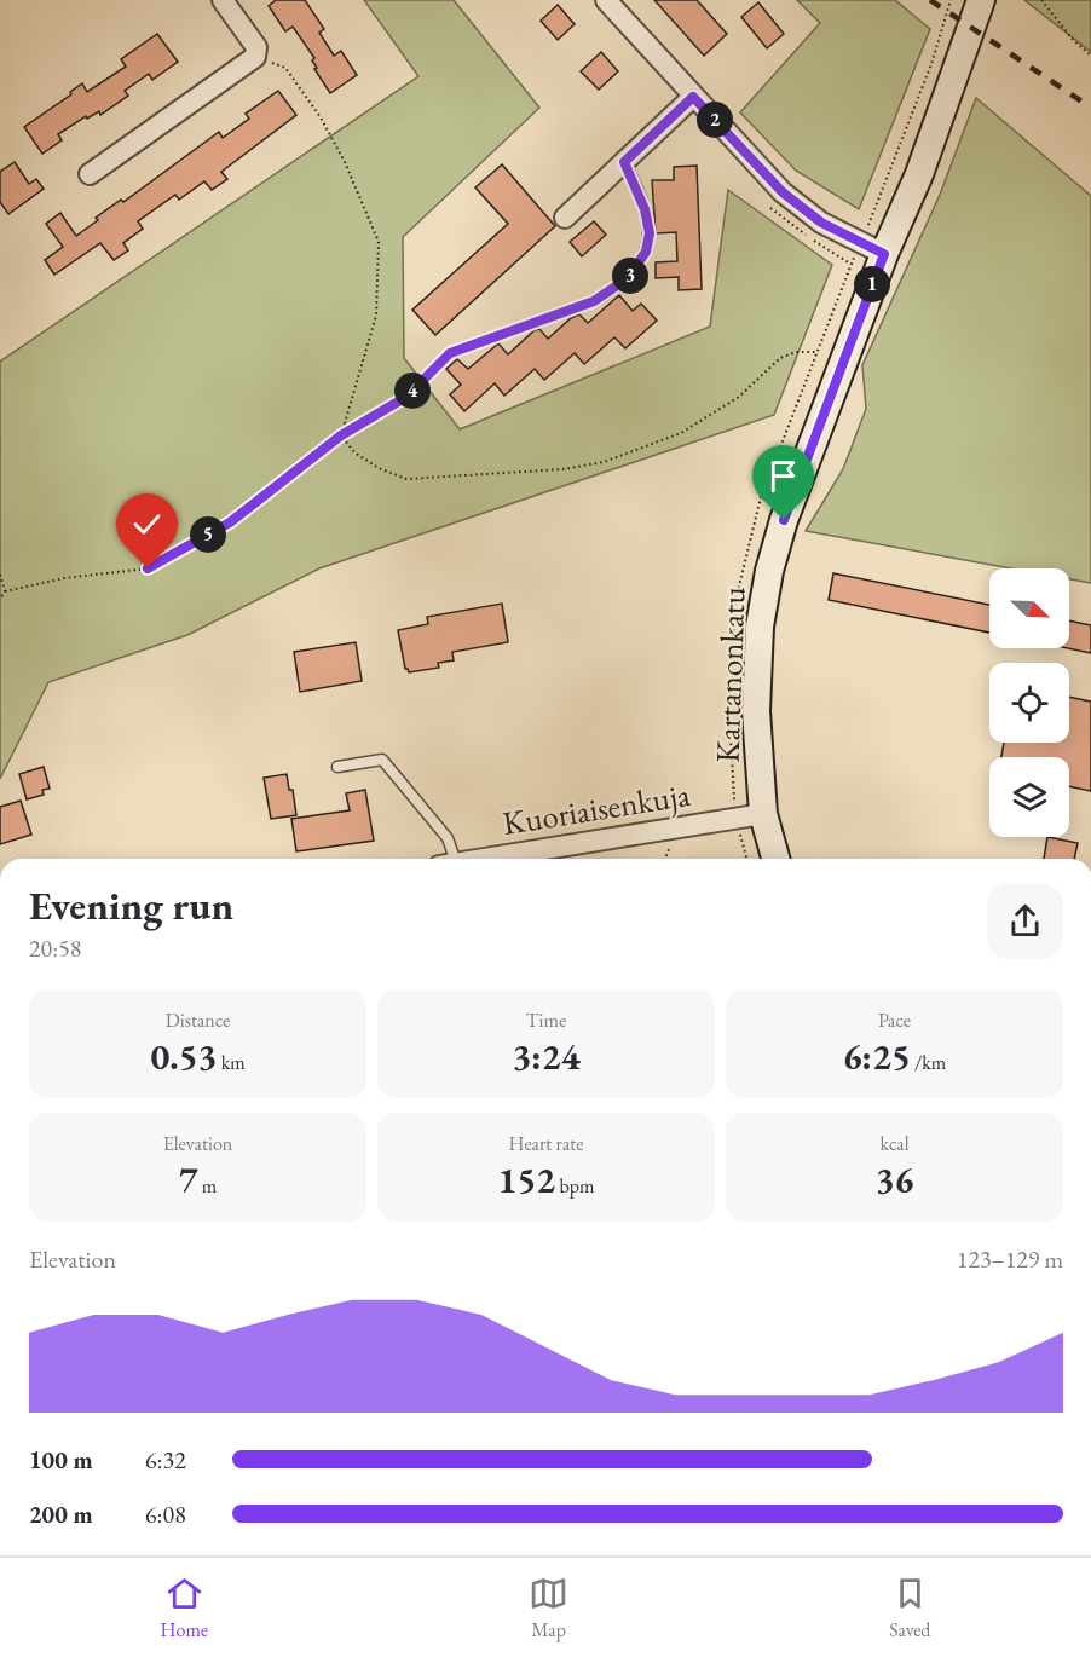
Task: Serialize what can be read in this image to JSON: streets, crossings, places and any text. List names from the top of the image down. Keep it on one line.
{"streets":{"main road":["Kartanonkatu"],"street":["Kuoriaisenkuja"]},"crossings":[["Kartanonkatu","Kuoriaisenkuja"]],"north":"bottom right","page":{"pins":["2","3","1","4","5"],"heading":["Evening run","20:58"],"stats":[["Distance","0.53 km"],["Time","3:24"],["Pace","6:25 /km"],["Elevation","7 m"],["Heart rate","152 bpm"],["kcal","36"]],"chart":["Elevation","123–129 m"],"list":[{"name":"100 m","note":"6:32"},{"name":"200 m","note":"6:08"}],"tabs":["Home","Map","Saved"]}}
